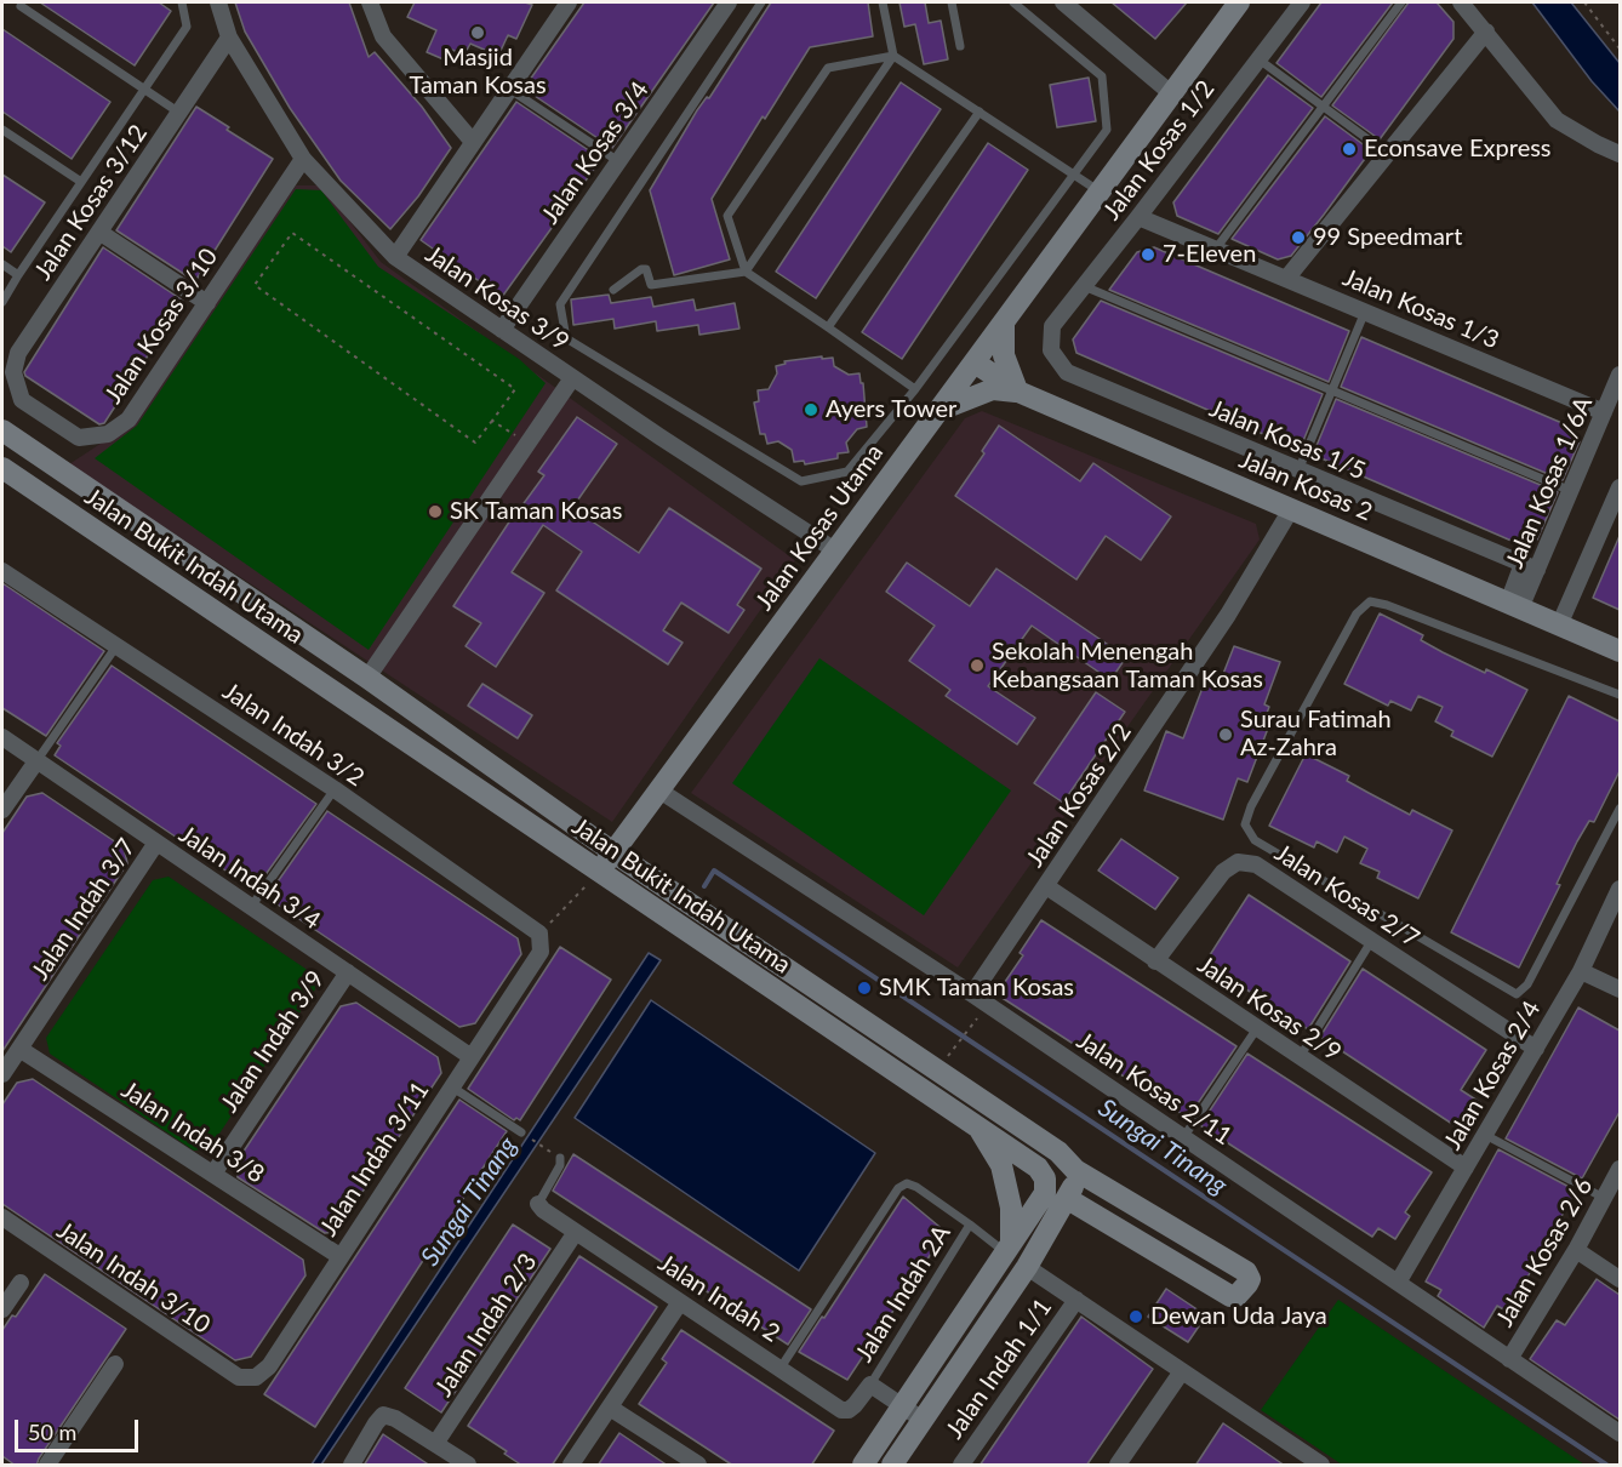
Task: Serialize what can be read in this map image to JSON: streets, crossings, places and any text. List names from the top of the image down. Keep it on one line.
{"streets":{"street":["Jalan Kosas 1/2","Jalan Kosas 3/4","Jalan Kosas 3/12","Jalan Kosas 3/9","Jalan Kosas 1/3","Jalan Kosas 3/10","Jalan Kosas 1/5","Jalan Kosas 1/6A","Jalan Kosas 2","Jalan Kosas Utama","Jalan Bukit Indah Utama","Jalan Indah 3/2","Jalan Kosas 2/2","Jalan Indah 3/4","Jalan Kosas 2/7","Jalan Indah 3/7","Jalan Kosas 2/9","Jalan Indah 3/9","Jalan Kosas 2/4","Jalan Kosas 2/11","Jalan Indah 3/8","Jalan Indah 3/11","Jalan Kosas 2/6","Jalan Indah 3/10","Jalan Indah 2","Jalan Indah 2/3","Jalan Indah 1/1"],"lane":["Jalan Indah 2A"]},"crossings":[["Jalan Kosas 1/2","Jalan Kosas 1/3"],["Jalan Kosas 1/2","Jalan Kosas 1/5"],["Jalan Kosas 3/4","Jalan Kosas 3/9"],["Jalan Kosas 3/12","Jalan Kosas 3/9"],["Jalan Kosas 3/12","Jalan Kosas 3/10"],["Jalan Kosas 3/9","Jalan Kosas 3/10"],["Jalan Kosas 3/9","Jalan Kosas Utama"],["Jalan Kosas 1/3","Jalan Kosas 1/6A"],["Jalan Kosas 1/5","Jalan Kosas 1/6A"],["Jalan Kosas 1/6A","Jalan Kosas 2"],["Jalan Kosas 2","Jalan Kosas Utama"],["Jalan Kosas 2","Jalan Kosas 2/2"],["Jalan Kosas Utama","Jalan Bukit Indah Utama"],["Jalan Kosas Utama","Jalan Kosas 2/11"],["Jalan Bukit Indah Utama","Jalan Indah 2A"],["Jalan Indah 3/2","Jalan Indah 3/11"],["Jalan Kosas 2/2","Jalan Kosas 2/9"],["Jalan Kosas 2/2","Jalan Kosas 2/11"],["Jalan Indah 3/4","Jalan Indah 3/7"],["Jalan Indah 3/4","Jalan Indah 3/9"],["Jalan Indah 3/4","Jalan Indah 3/11"],["Jalan Kosas 2/7","Jalan Kosas 2/9"],["Jalan Kosas 2/7","Jalan Kosas 2/4"],["Jalan Indah 3/7","Jalan Indah 3/8"],["Jalan Kosas 2/9","Jalan Kosas 2/4"],["Jalan Indah 3/9","Jalan Indah 3/8"],["Jalan Kosas 2/4","Jalan Kosas 2/11"],["Jalan Kosas 2/11","Jalan Kosas 2/6"],["Jalan Indah 3/8","Jalan Indah 3/11"],["Jalan Indah 3/11","Jalan Indah 3/10"],["Jalan Indah 2A","Jalan Indah 2"],["Jalan Indah 2","Jalan Indah 2/3"]],"water":["Sungai Tinang"],"places":["Masjid Taman Kosas","Econsave Express","99 Speedmart","7-Eleven","Ayers Tower","SK Taman Kosas","Sekolah Menengah Kebangsaan Taman Kosas","Surau Fatimah Az-Zahra","SMK Taman Kosas","Dewan Uda Jaya"],"scale_bar":"50 m"}
